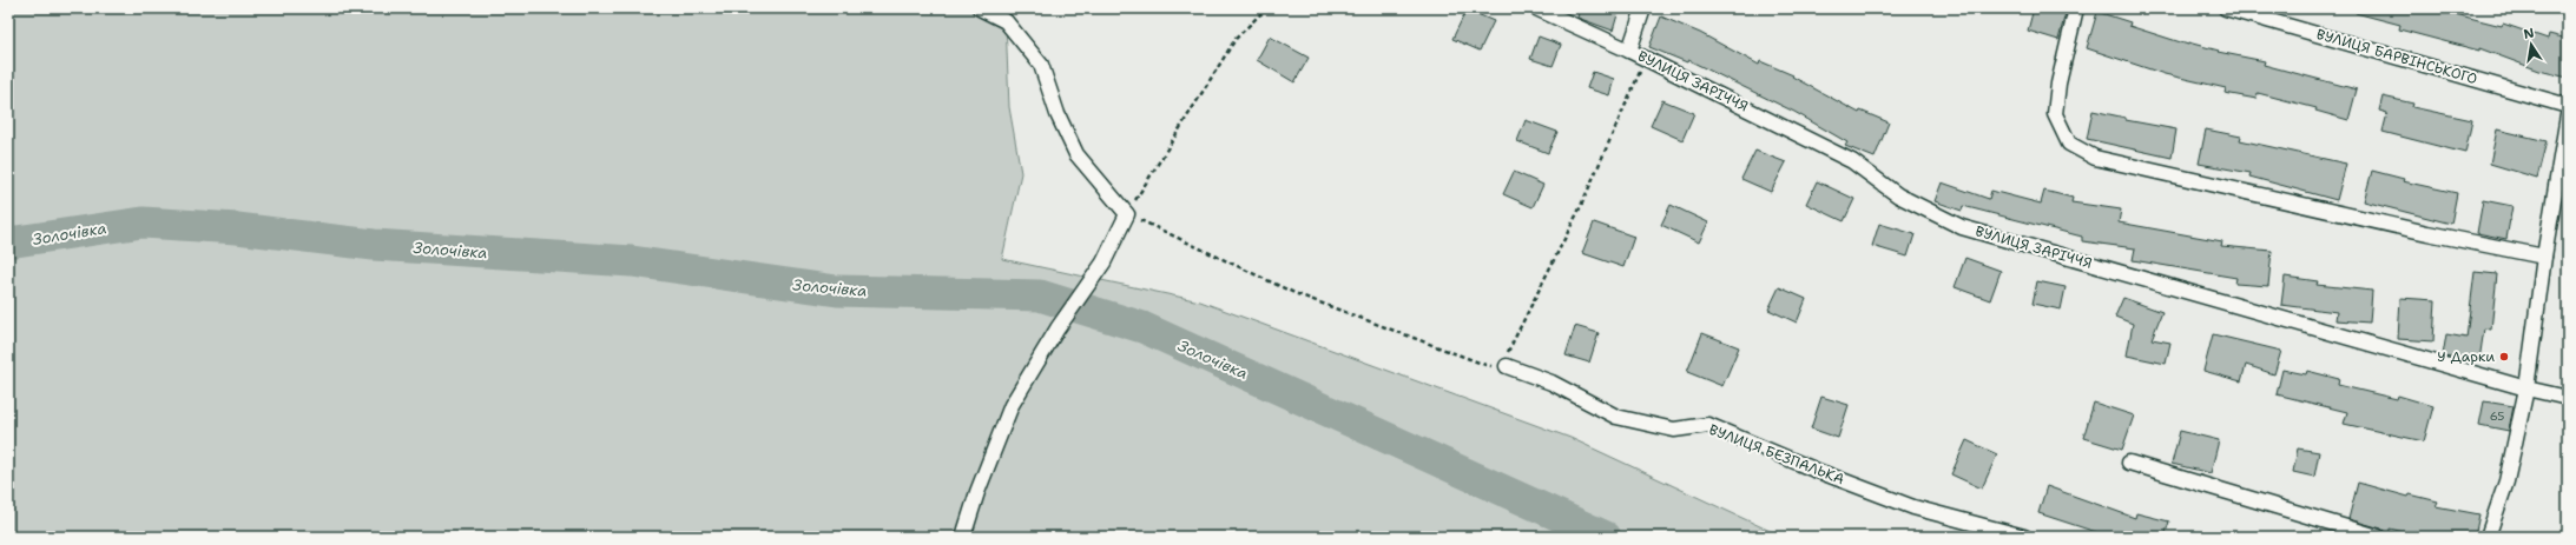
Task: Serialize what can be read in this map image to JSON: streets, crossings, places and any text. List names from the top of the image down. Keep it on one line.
{"streets":{"street":["ВУЛИЦЯ БАРВІНСЬКОГО","ВУЛИЦЯ ЗАРІЧЧЯ","ВУЛИЦЯ БЕЗПАЛЬКА"]},"water":["Золочівка"],"places":["У Дарки"],"house_numbers":["65"],"north":"top"}
